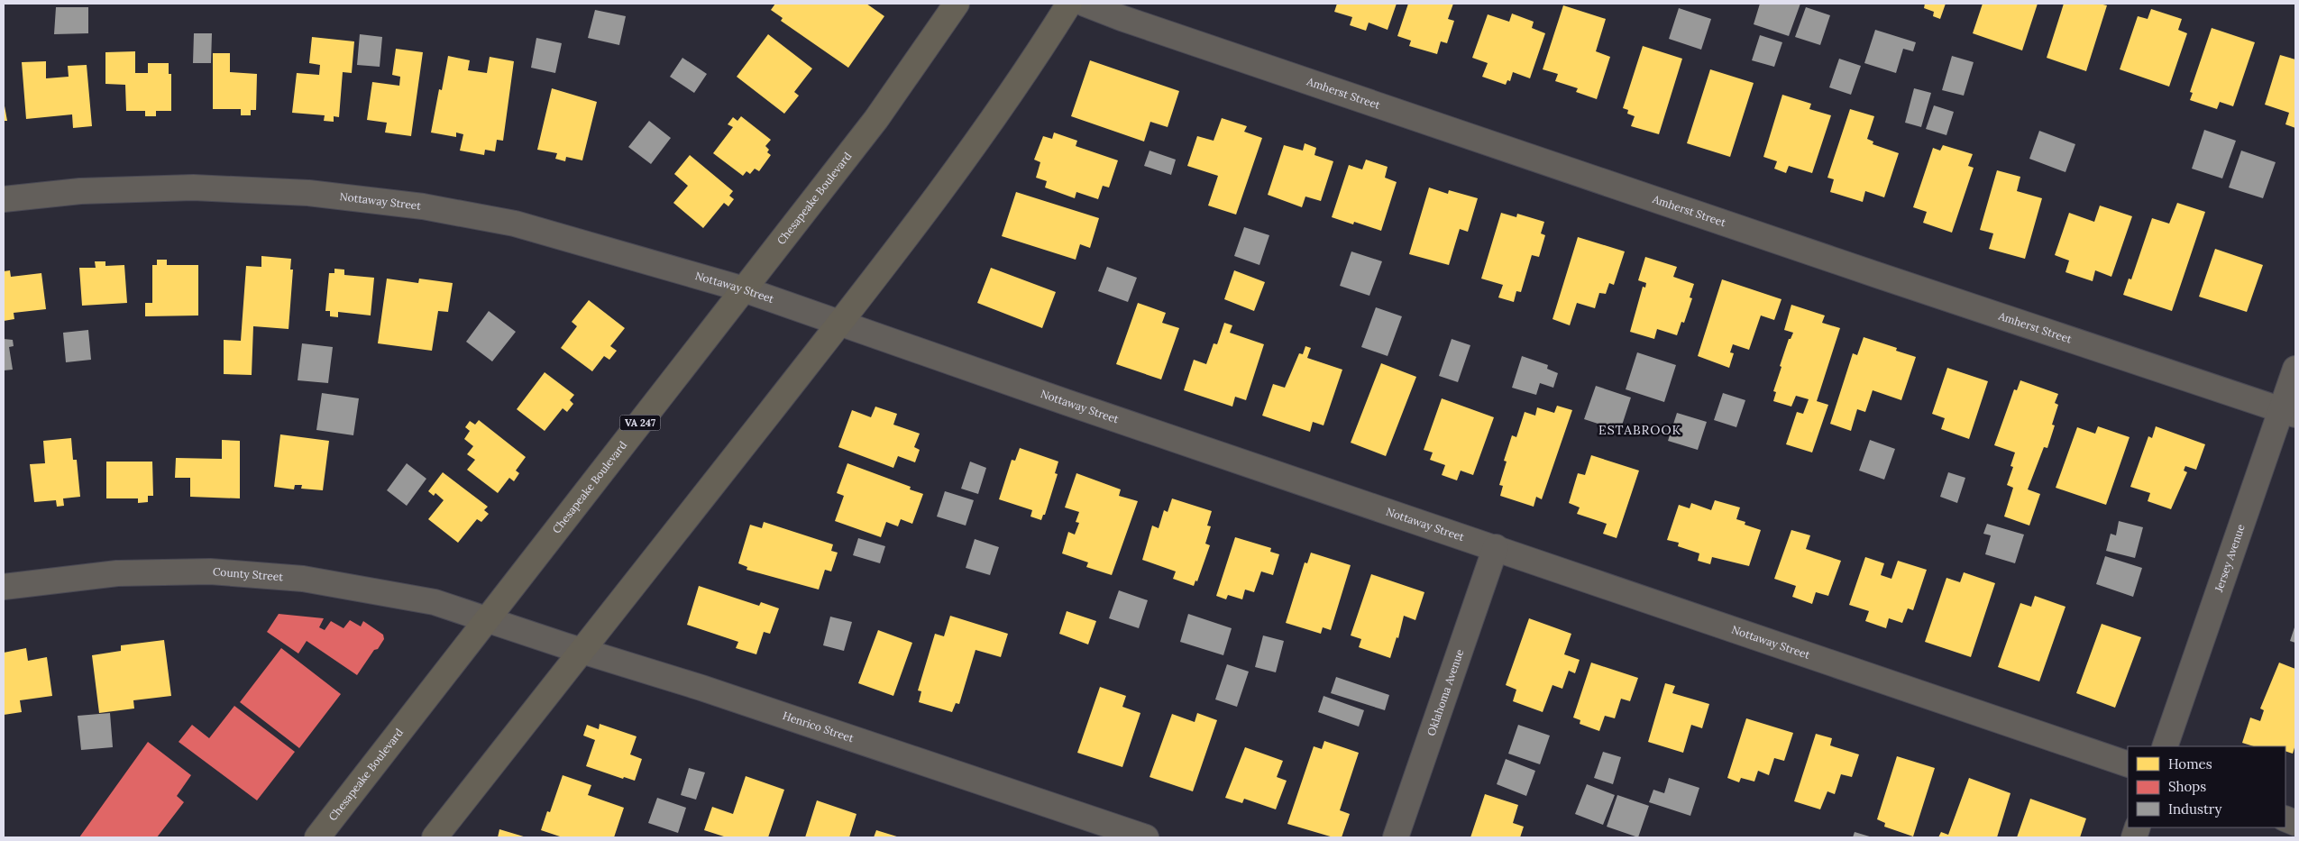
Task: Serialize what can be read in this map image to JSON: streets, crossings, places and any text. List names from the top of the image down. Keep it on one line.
{"streets":{"main road":["Chesapeake Boulevard","VA 247"],"street":["Amherst Street","Nottaway Street","Jersey Avenue","County Street","Oklahoma Avenue","Henrico Street"]},"crossings":[["Amherst Street","Jersey Avenue"],["Chesapeake Boulevard","Nottaway Street"],["Chesapeake Boulevard","County Street"],["Chesapeake Boulevard","Henrico Street"],["Nottaway Street","Oklahoma Avenue"],["County Street","Henrico Street"]],"districts":["ESTABROOK"],"legend":["Homes","Shops","Industry"]}
